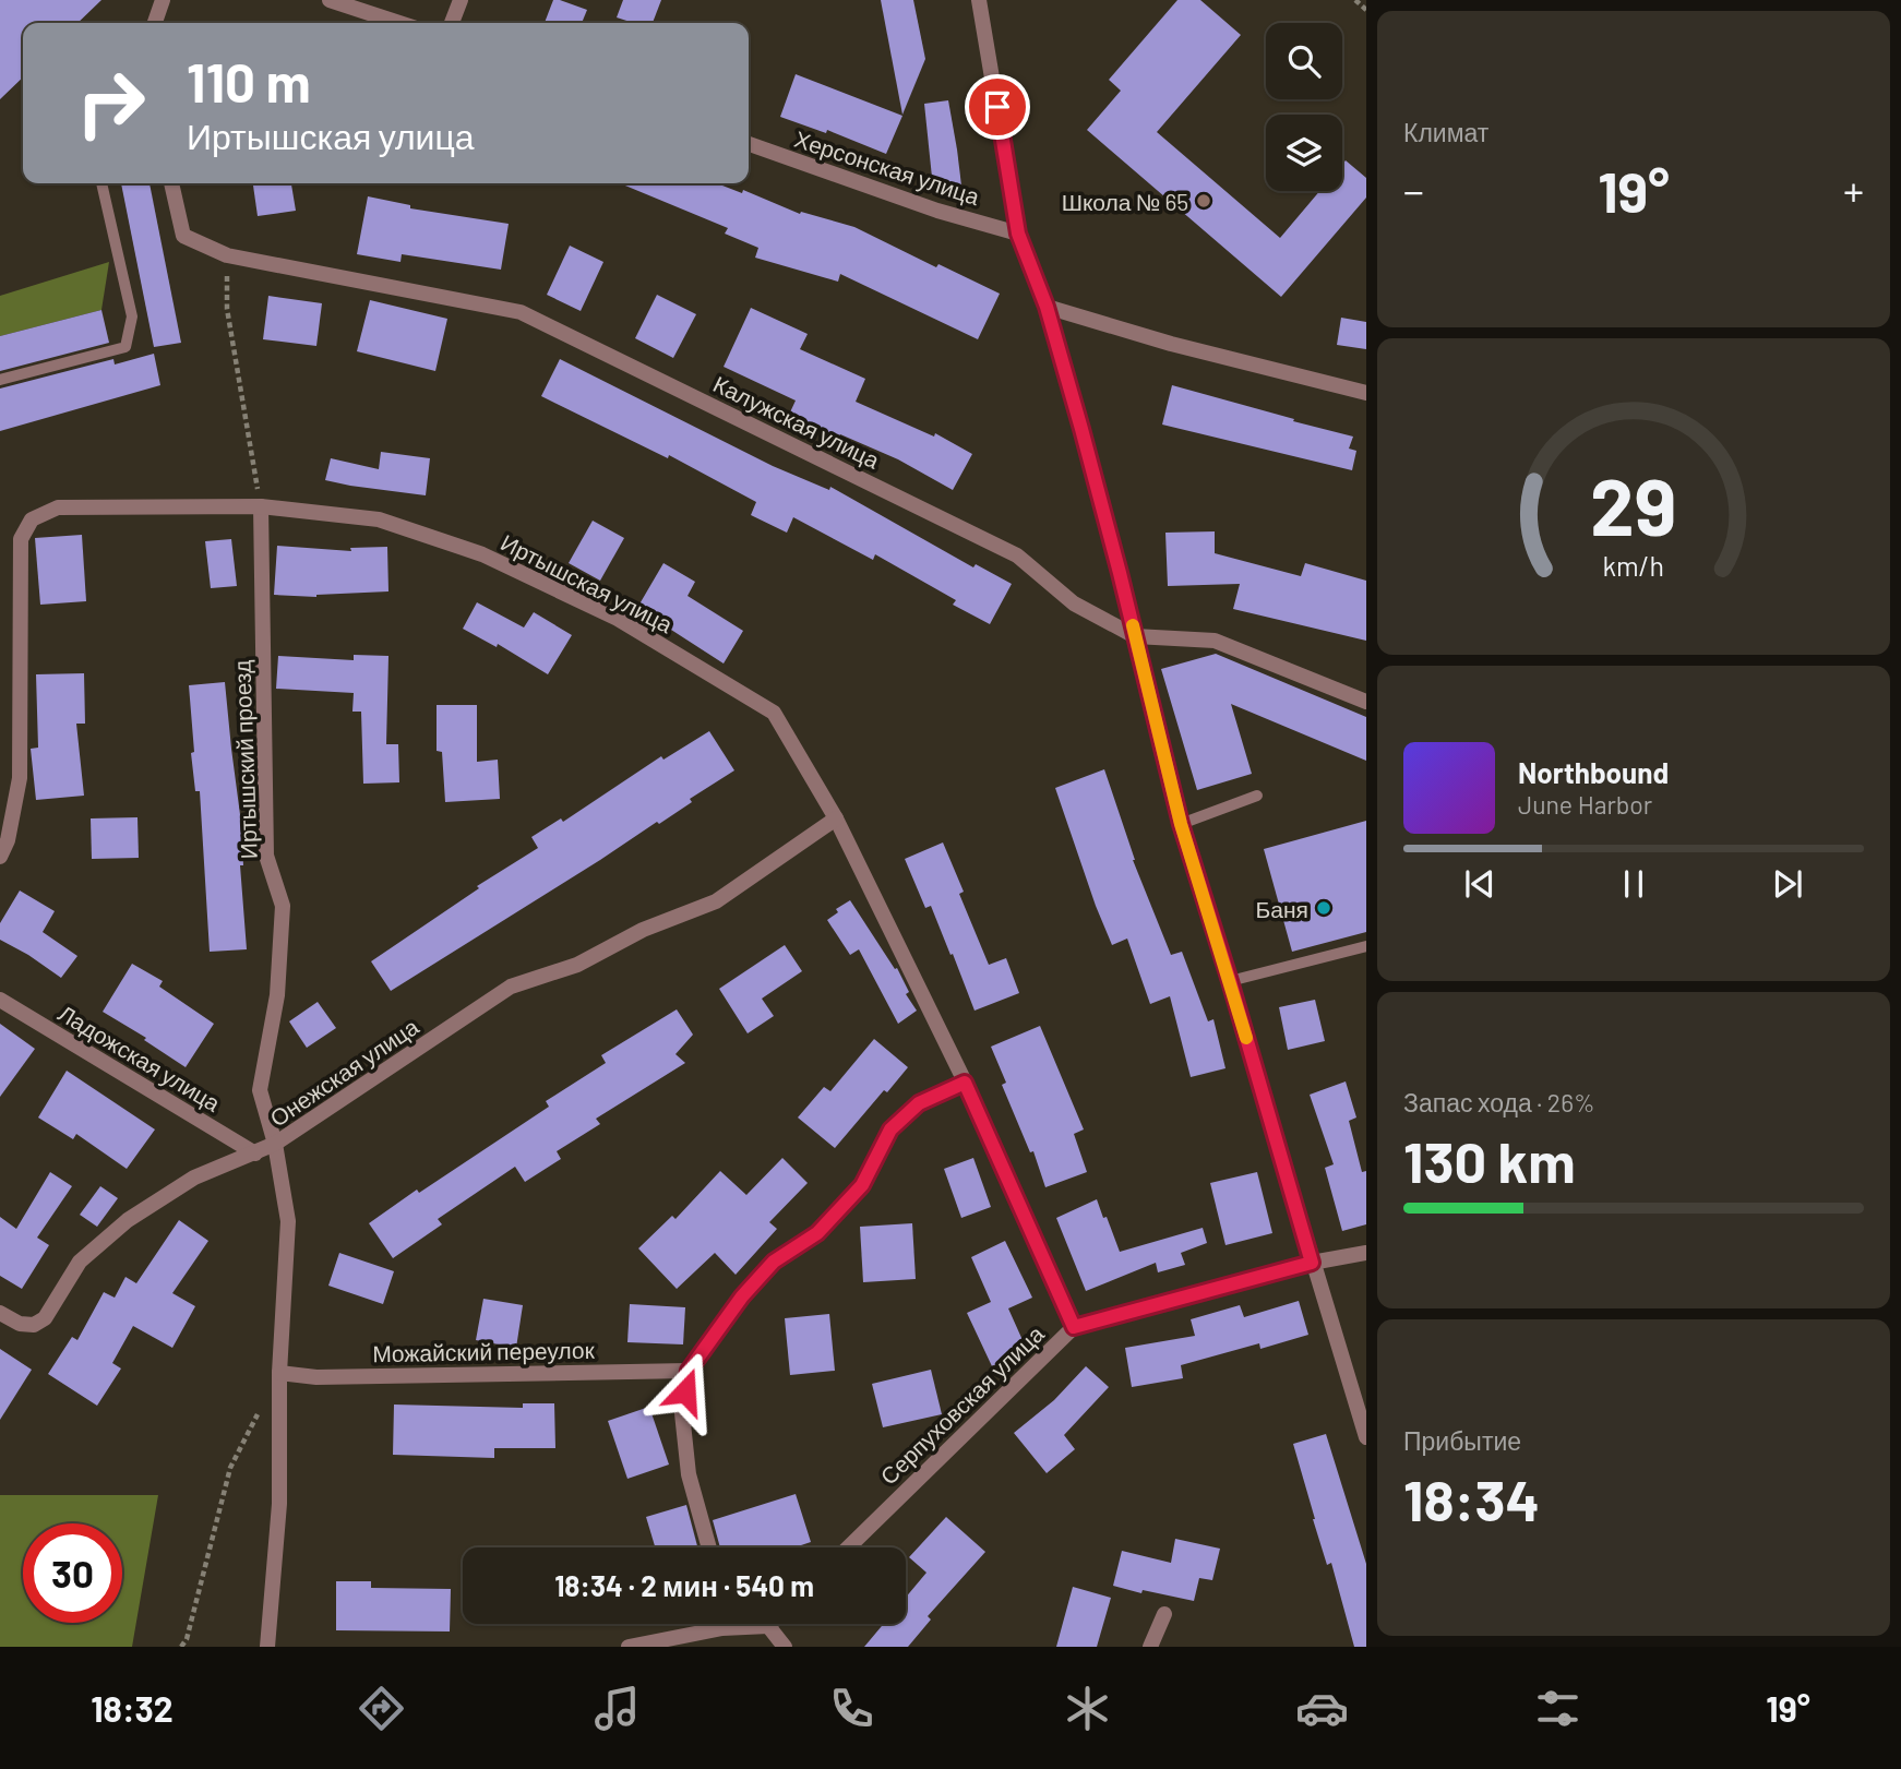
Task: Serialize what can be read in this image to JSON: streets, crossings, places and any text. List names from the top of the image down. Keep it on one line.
{"streets":{"street":["Херсонская улица","Калужская улица","Иртышская улица","Иртышский проезд","Ладожская улица","Онежская улица","Можайский переулок","Серпуховская улица"]},"crossings":[["Иртышская улица","Иртышский проезд"],["Иртышская улица","Онежская улица"],["Иртышская улица","Серпуховская улица"],["Иртышский проезд","Онежская улица"],["Онежская улица","Можайский переулок"]],"places":["Школа № 65","Баня"],"page":{"tile":["Климат",["Запас хода · 26%","130 km"],["Прибытие","18:34"]],"turn":["110 m","Иртышская улица"],"heat":["−","19°","+"],"song":["Northbound","June Harbor"],"limit":"30","trip":"18:34 · 2 мин · 540 m","tabs":["18:32","19°"],"gauge":["29","km/h"]}}
